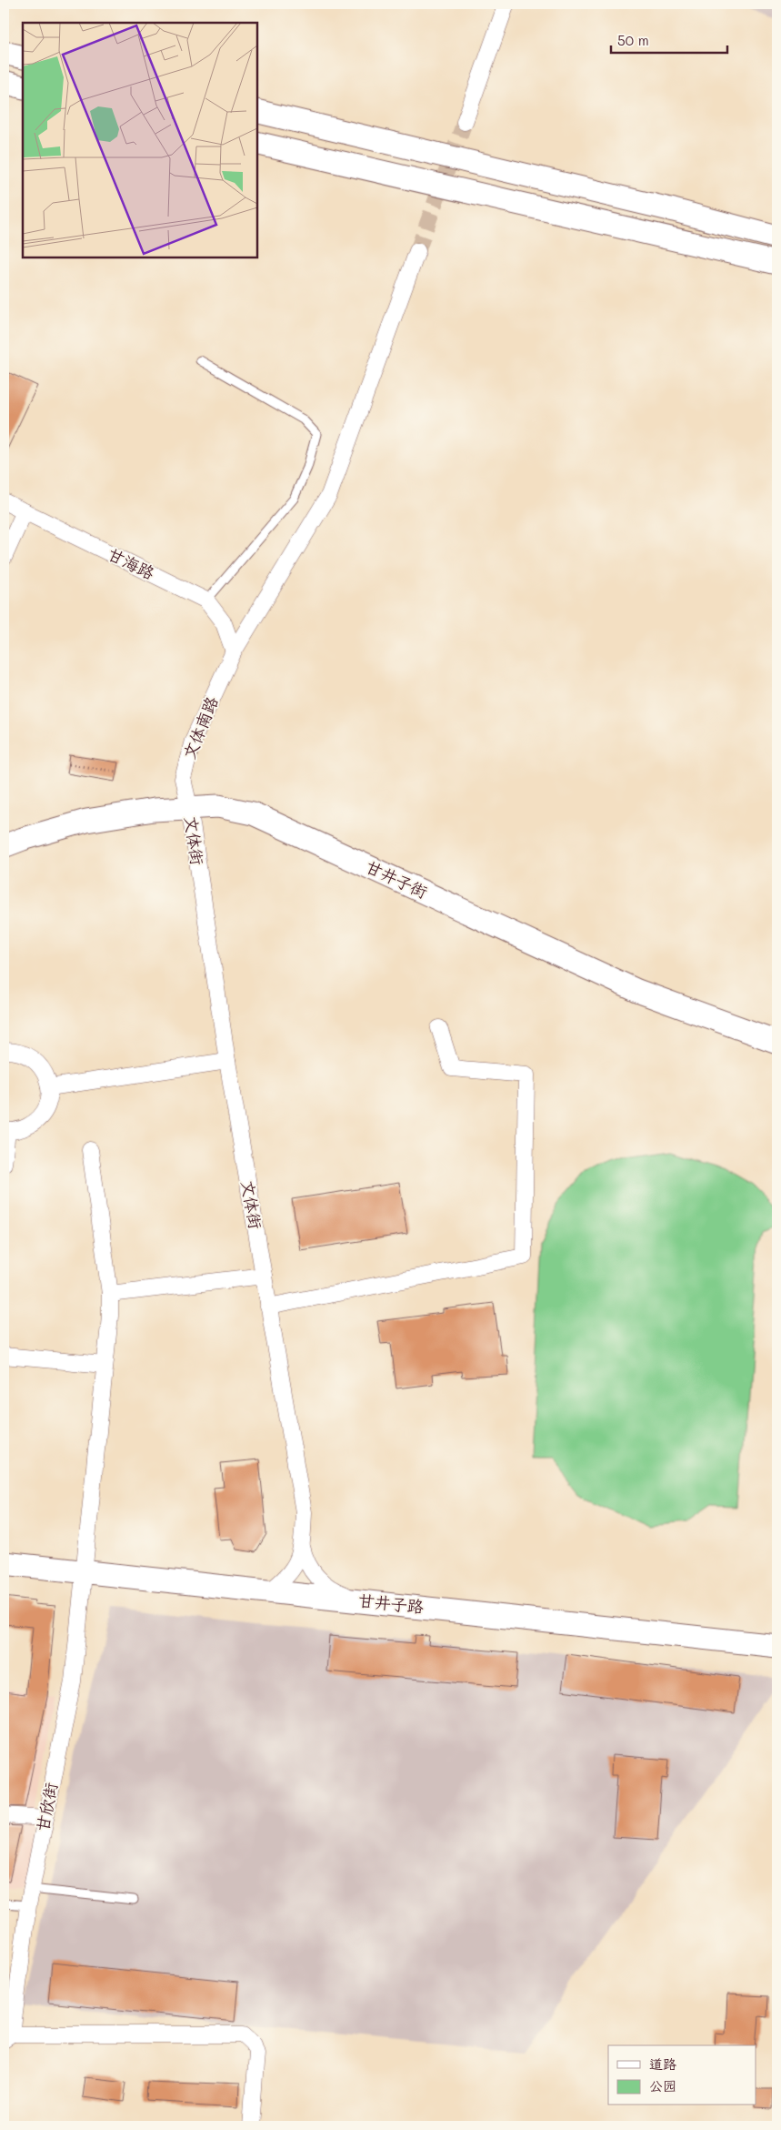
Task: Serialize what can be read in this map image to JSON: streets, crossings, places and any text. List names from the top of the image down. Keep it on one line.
{"streets":{"street":["甘海路","文体南路","文体街","甘井子街","甘井子路","甘欣街"]},"crossings":[["甘海路","文体南路"],["文体南路","文体街"],["文体南路","甘井子街"],["文体街","甘井子街"],["文体街","甘井子路"],["甘井子路","甘欣街"]],"legend":["道路","公园"],"scale_bar":"50 m"}
